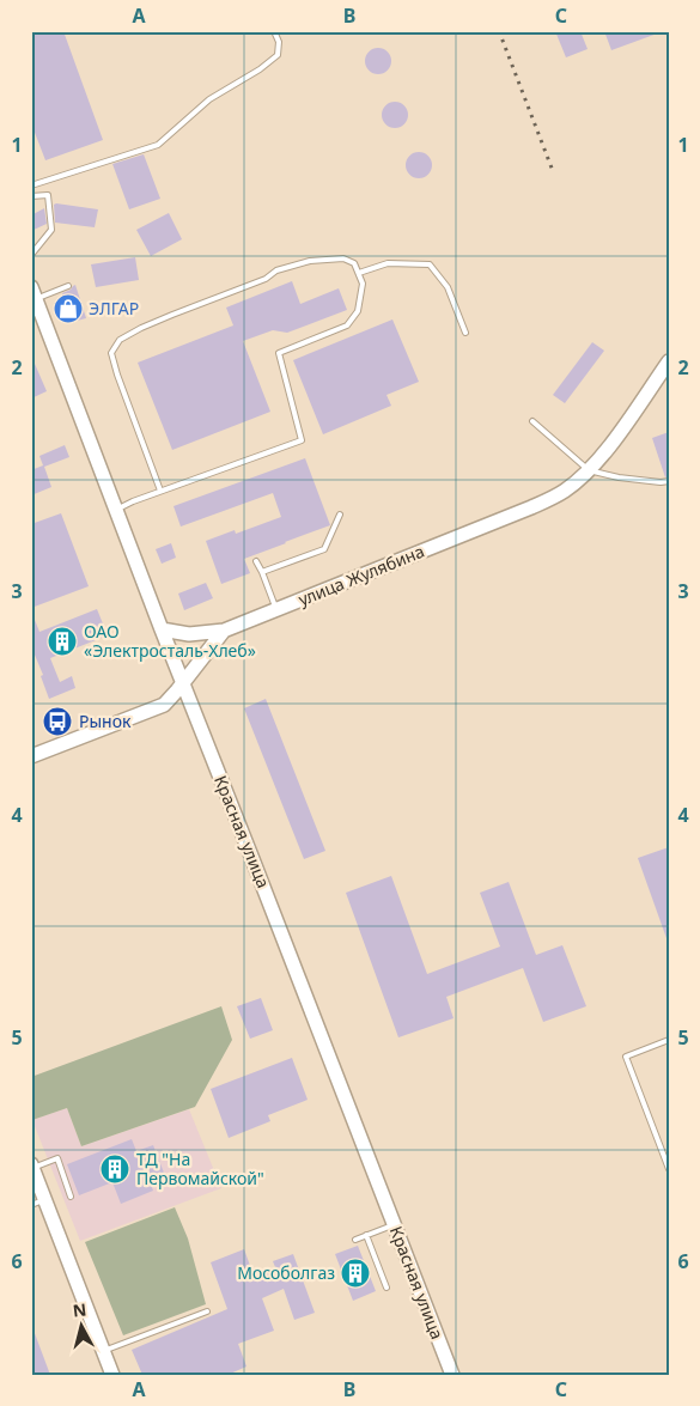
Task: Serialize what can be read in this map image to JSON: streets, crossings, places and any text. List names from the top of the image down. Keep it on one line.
{"streets":{"main road":["улица Жулябина","Красная улица"]},"crossings":[["улица Жулябина","Красная улица"]],"places":{"shop":["ЭЛГАР"],"building":["ОАО «Электросталь-Хлеб»","ТД \"На Первомайской\"","Мособолгаз"],"bus stop":["Рынок"]},"north":"top","grid":{"columns":["A","B","C"],"rows":["1","2","3","4","5","6"]}}
